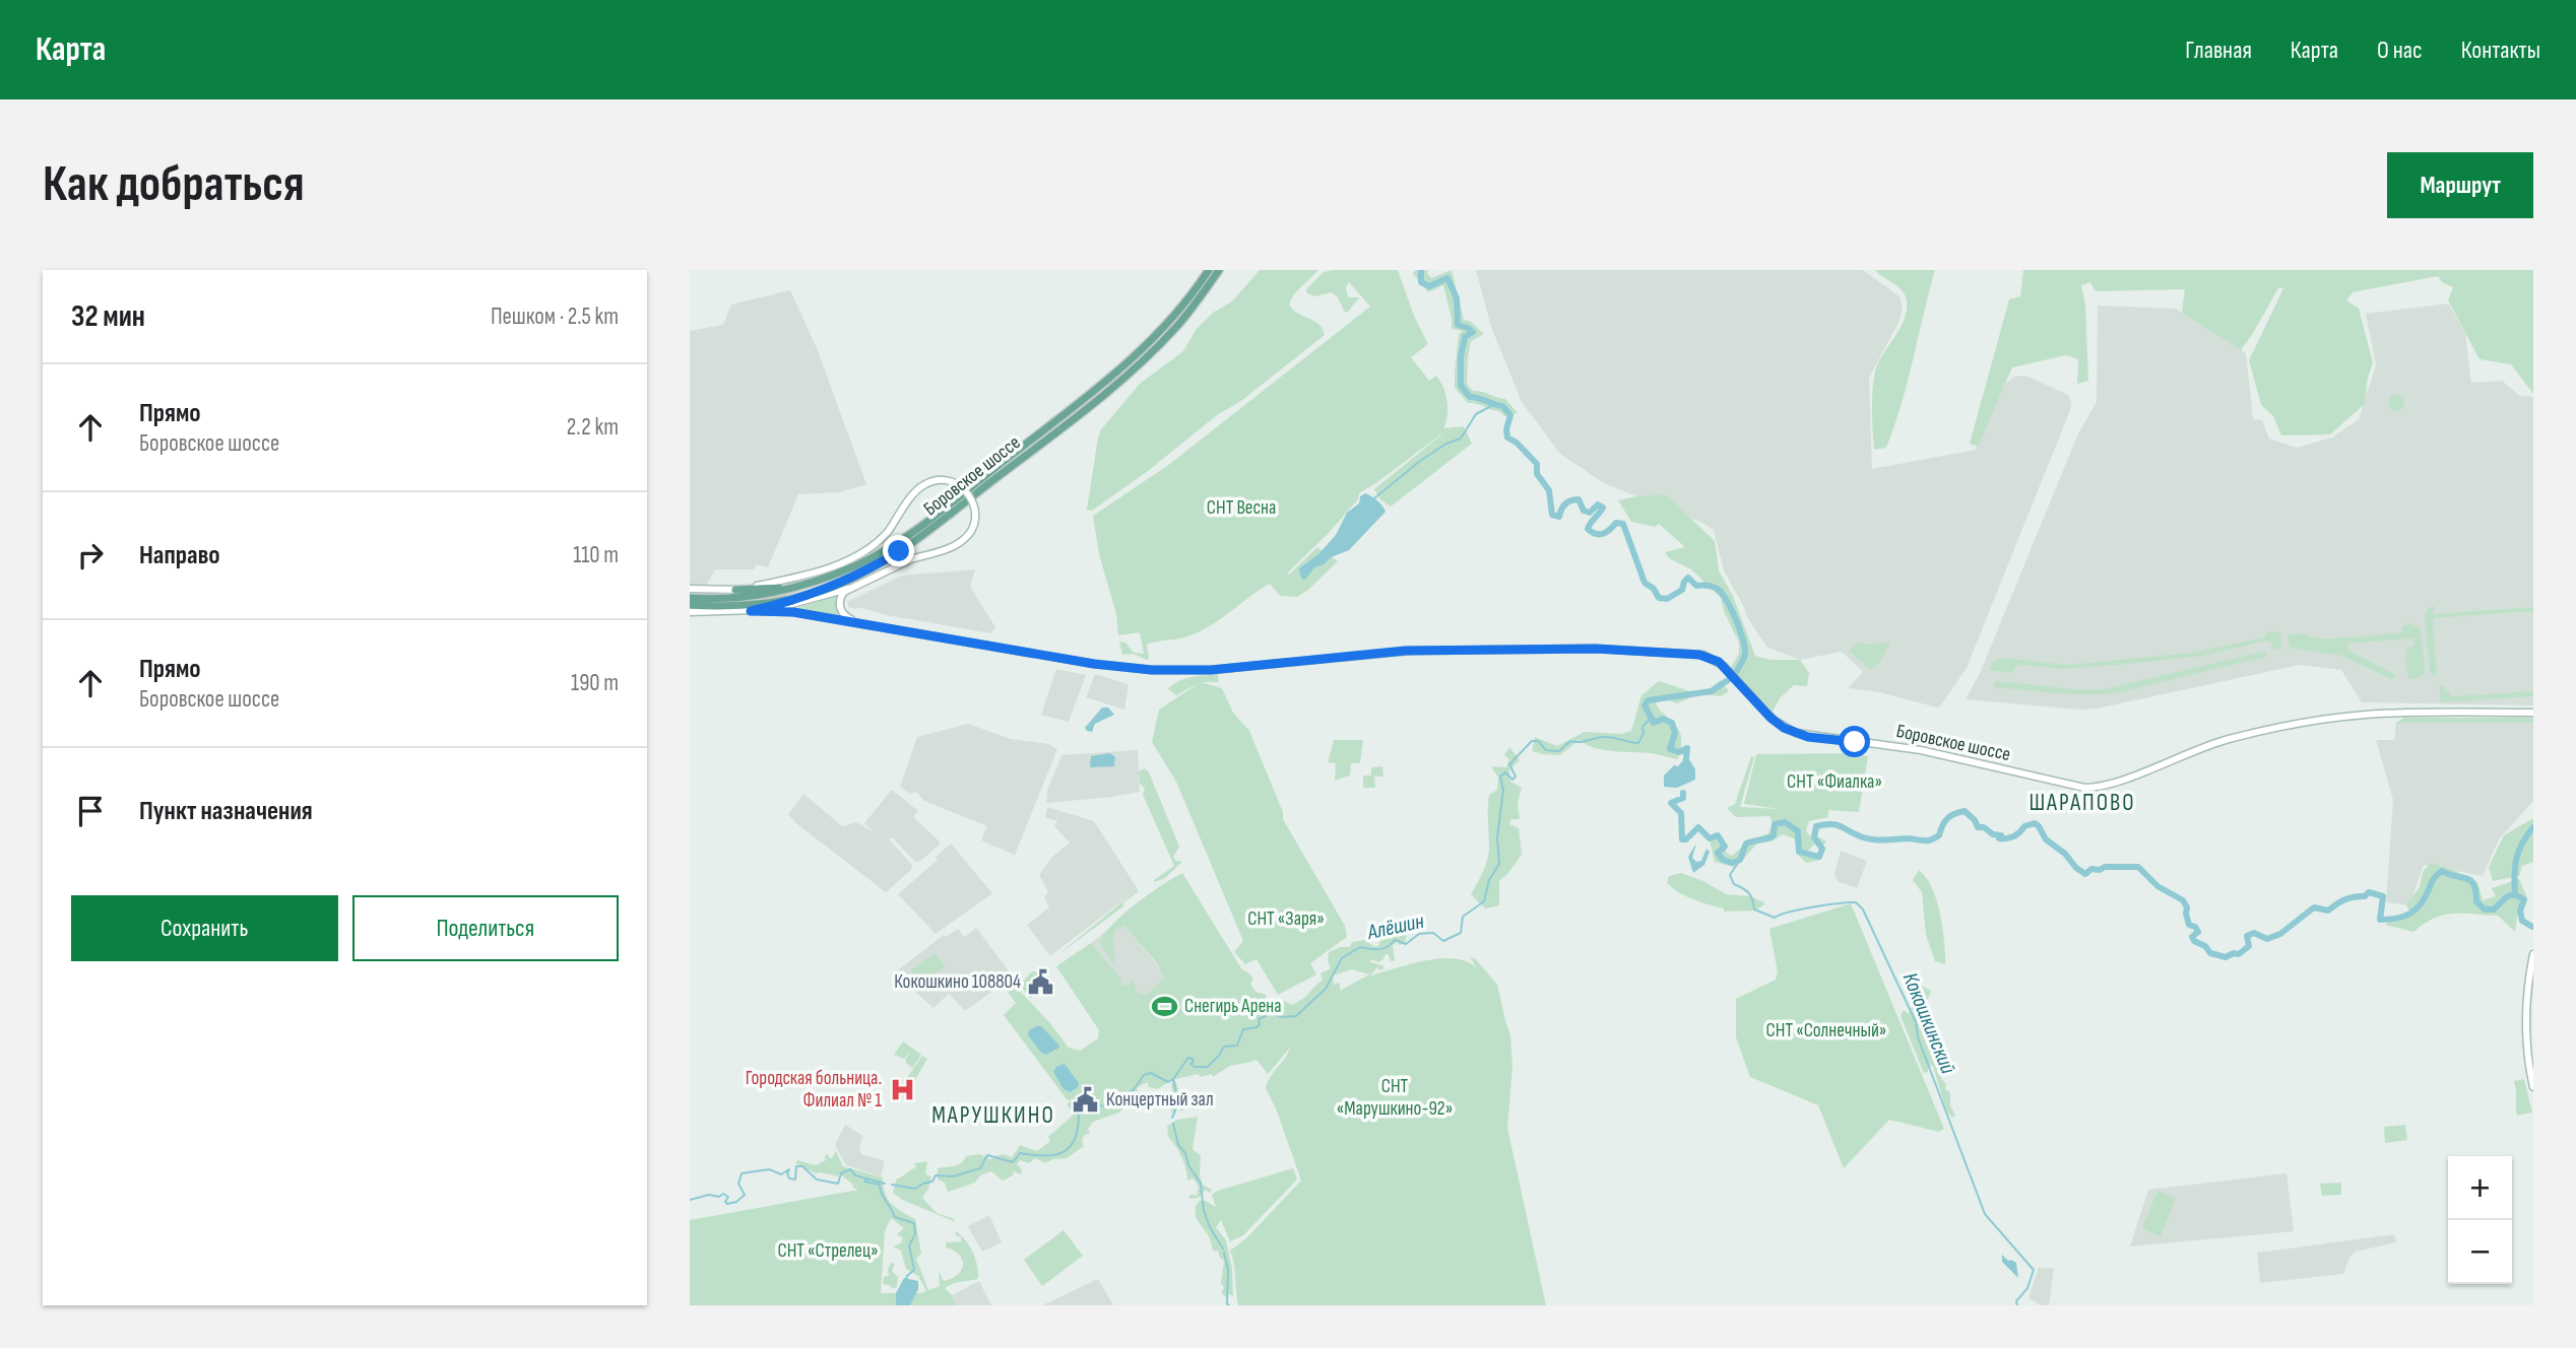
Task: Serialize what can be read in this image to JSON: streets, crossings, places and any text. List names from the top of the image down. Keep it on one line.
{"streets":{"main road":["Боровское шоссе"]},"districts":["ШАРАПОВО","МАРУШКИНО"],"water":["Алёшин","Кокошкинский"],"parks":["СНТ Весна","СНТ «Фиалка»","СНТ «Заря»","СНТ «Солнечный»","СНТ «Марушкино-92»","СНТ «Стрелец»"],"places":{"public building":["Кокошкино 108804","Концертный зал"],"sports":["Снегирь Арена"],"hospital":["Городская больница. Филиал № 1"]},"page":{"header":"Карта","nav":["Главная","Карта","О нас","Контакты"],"buttons":["Маршрут",["Сохранить","Поделиться"]],"title":"Как добраться","heading":["32 мин","Пешком · 2.5 km"],"list":[["Прямо","Боровское шоссе","2.2 km"],["Направо","110 m"],["Прямо","Боровское шоссе","190 m"],"Пункт назначения"],"map_buttons":["+","−"]}}
